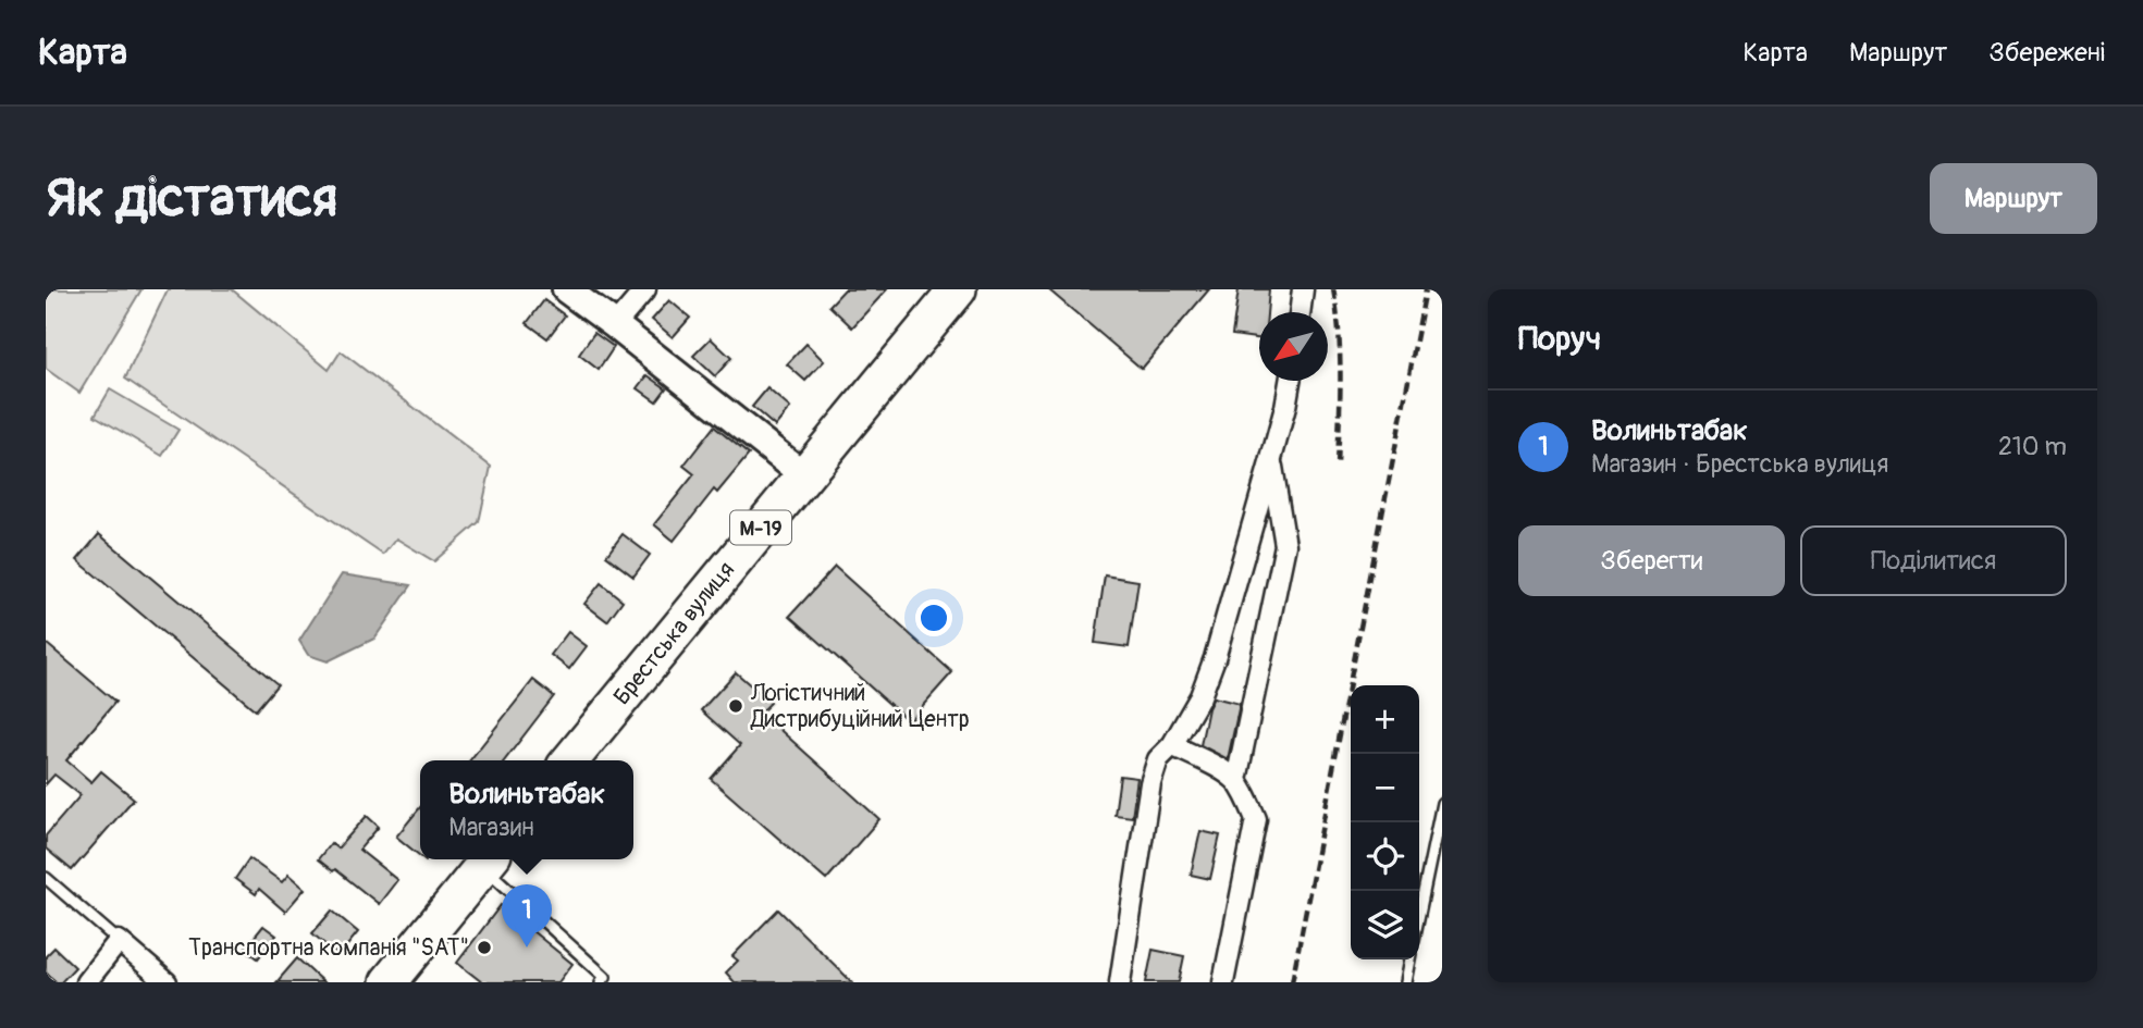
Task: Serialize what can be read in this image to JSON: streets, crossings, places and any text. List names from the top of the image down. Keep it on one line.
{"streets":{"highway":["М-19","Брестська вулиця"]},"places":["Логістичний Дистрибуційний Центр","Транспортна компанія \"SAT\""],"north":"bottom left","page":{"header":"Карта","nav":["Карта","Маршрут","Збережені"],"buttons":["Маршрут",["Зберегти","Поділитися"]],"title":"Як дістатися","heading":"Поруч","list":[{"mark":"1","name":"Волиньтабак","note":"Магазин · Брестська вулиця","value":"210 m"}],"map_buttons":["+","−"],"popup":["Волиньтабак","Магазин"],"pins":"1"}}
